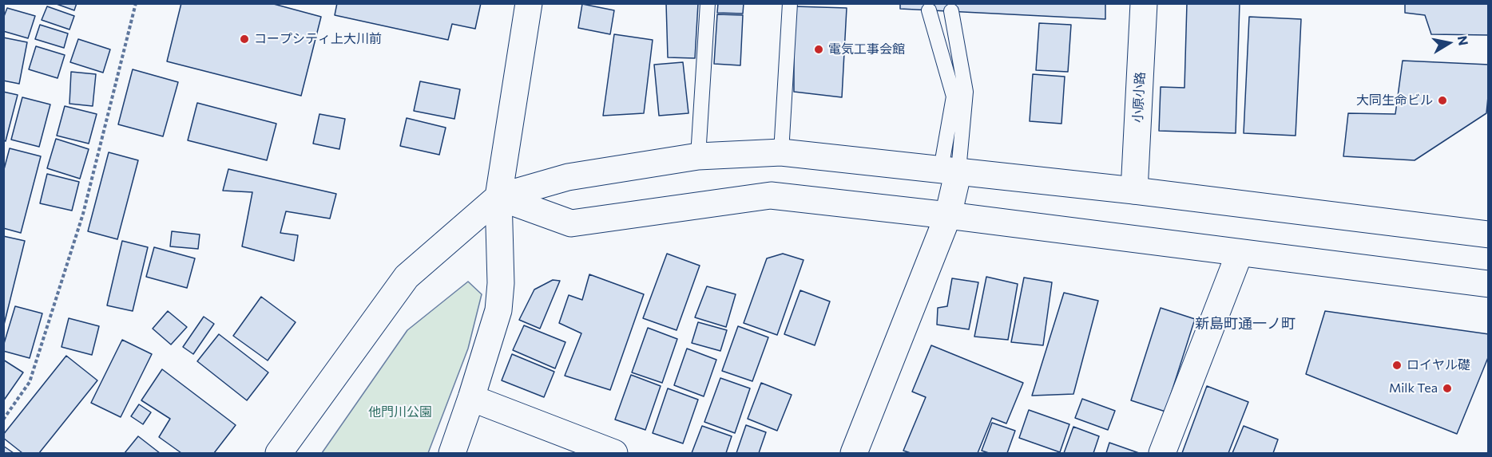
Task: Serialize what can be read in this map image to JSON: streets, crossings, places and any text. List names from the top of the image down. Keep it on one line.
{"streets":{"street":["小原小路"]},"districts":["新島町通一ノ町"],"parks":["他門川公園"],"places":["コープシティ上大川前","電気工事会館","大同生命ビル","ロイヤル礎","Milk Tea"],"north":"right"}
